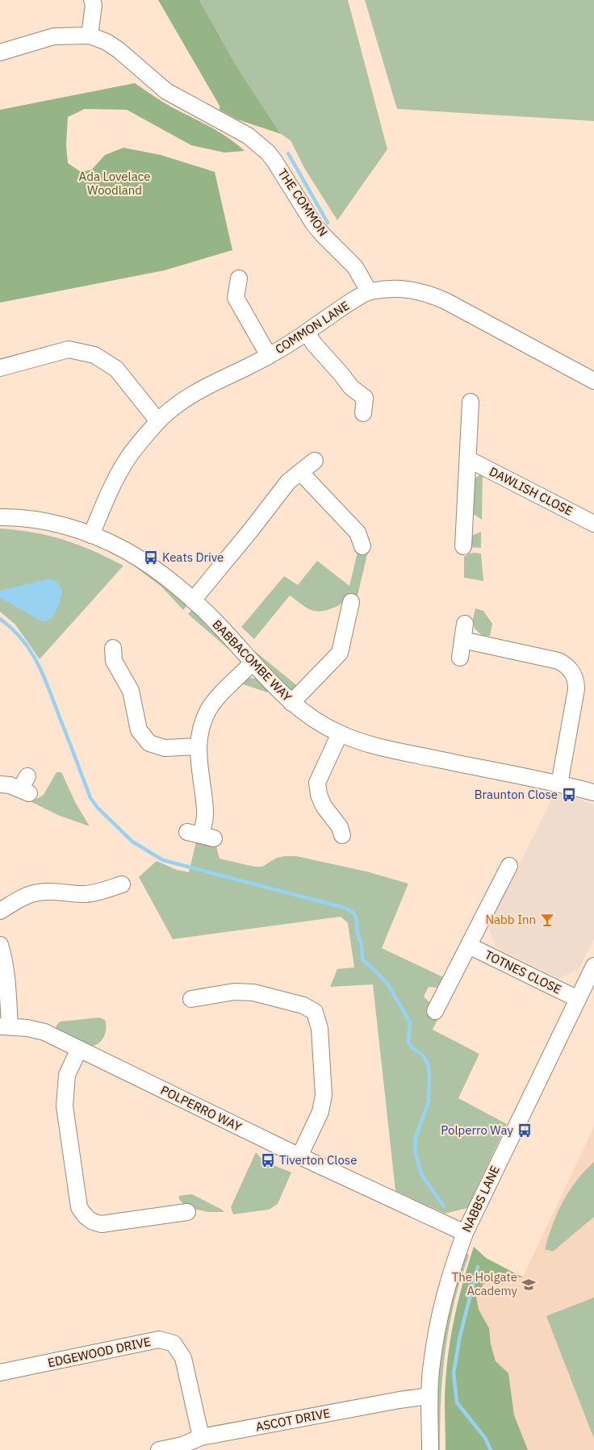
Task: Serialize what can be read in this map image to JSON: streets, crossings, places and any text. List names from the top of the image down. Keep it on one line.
{"streets":{"street":["THE COMMON","COMMON LANE","DAWLISH CLOSE","BABBACOMBE WAY","TOTNES CLOSE","POLPERRO WAY","NABBS LANE","EDGEWOOD DRIVE","ASCOT DRIVE"]},"crossings":[["THE COMMON","COMMON LANE"],["COMMON LANE","BABBACOMBE WAY"],["TOTNES CLOSE","NABBS LANE"],["POLPERRO WAY","NABBS LANE"],["NABBS LANE","ASCOT DRIVE"],["EDGEWOOD DRIVE","ASCOT DRIVE"]],"parks":["Ada Lovelace Woodland"],"places":{"bus stop":["Keats Drive","Braunton Close","Polperro Way","Tiverton Close"],"bar":["Nabb Inn"],"school or university":["The Holgate Academy"]}}
